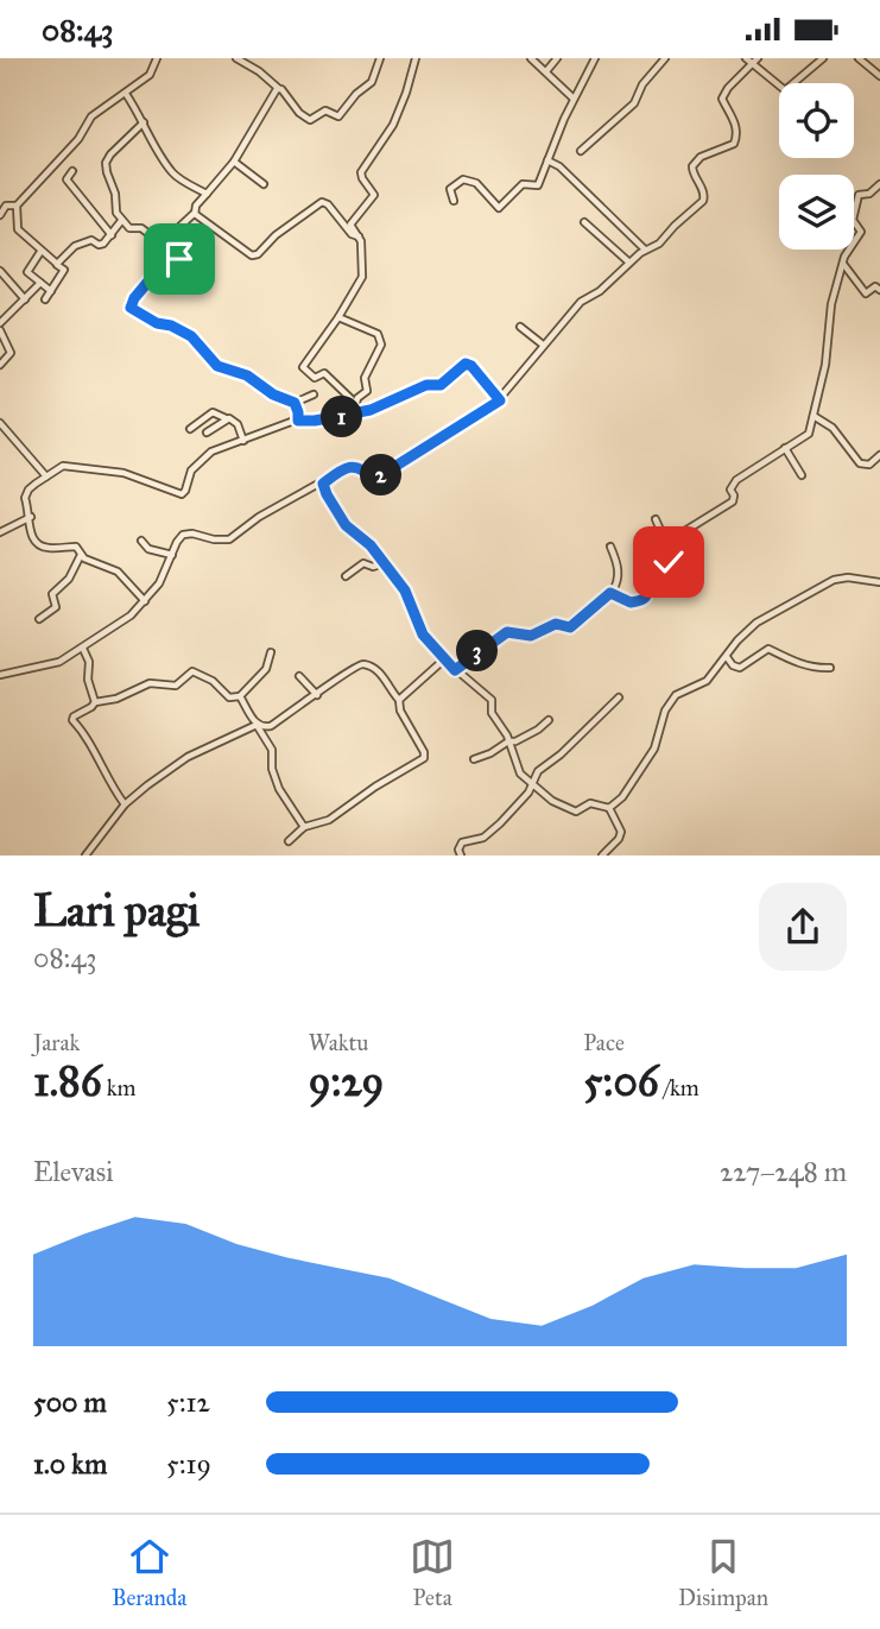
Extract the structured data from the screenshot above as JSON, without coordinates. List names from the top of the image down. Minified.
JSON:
{"page":{"status":"08:43","pins":["1","2","3"],"heading":["Lari pagi","08:43"],"stats":[["Jarak","1.86 km"],["Waktu","9:29"],["Pace","5:06 /km"]],"chart":["Elevasi","227–248 m"],"list":[{"name":"500 m","note":"5:12"},{"name":"1.0 km","note":"5:19"}],"tabs":["Beranda","Peta","Disimpan"]}}
